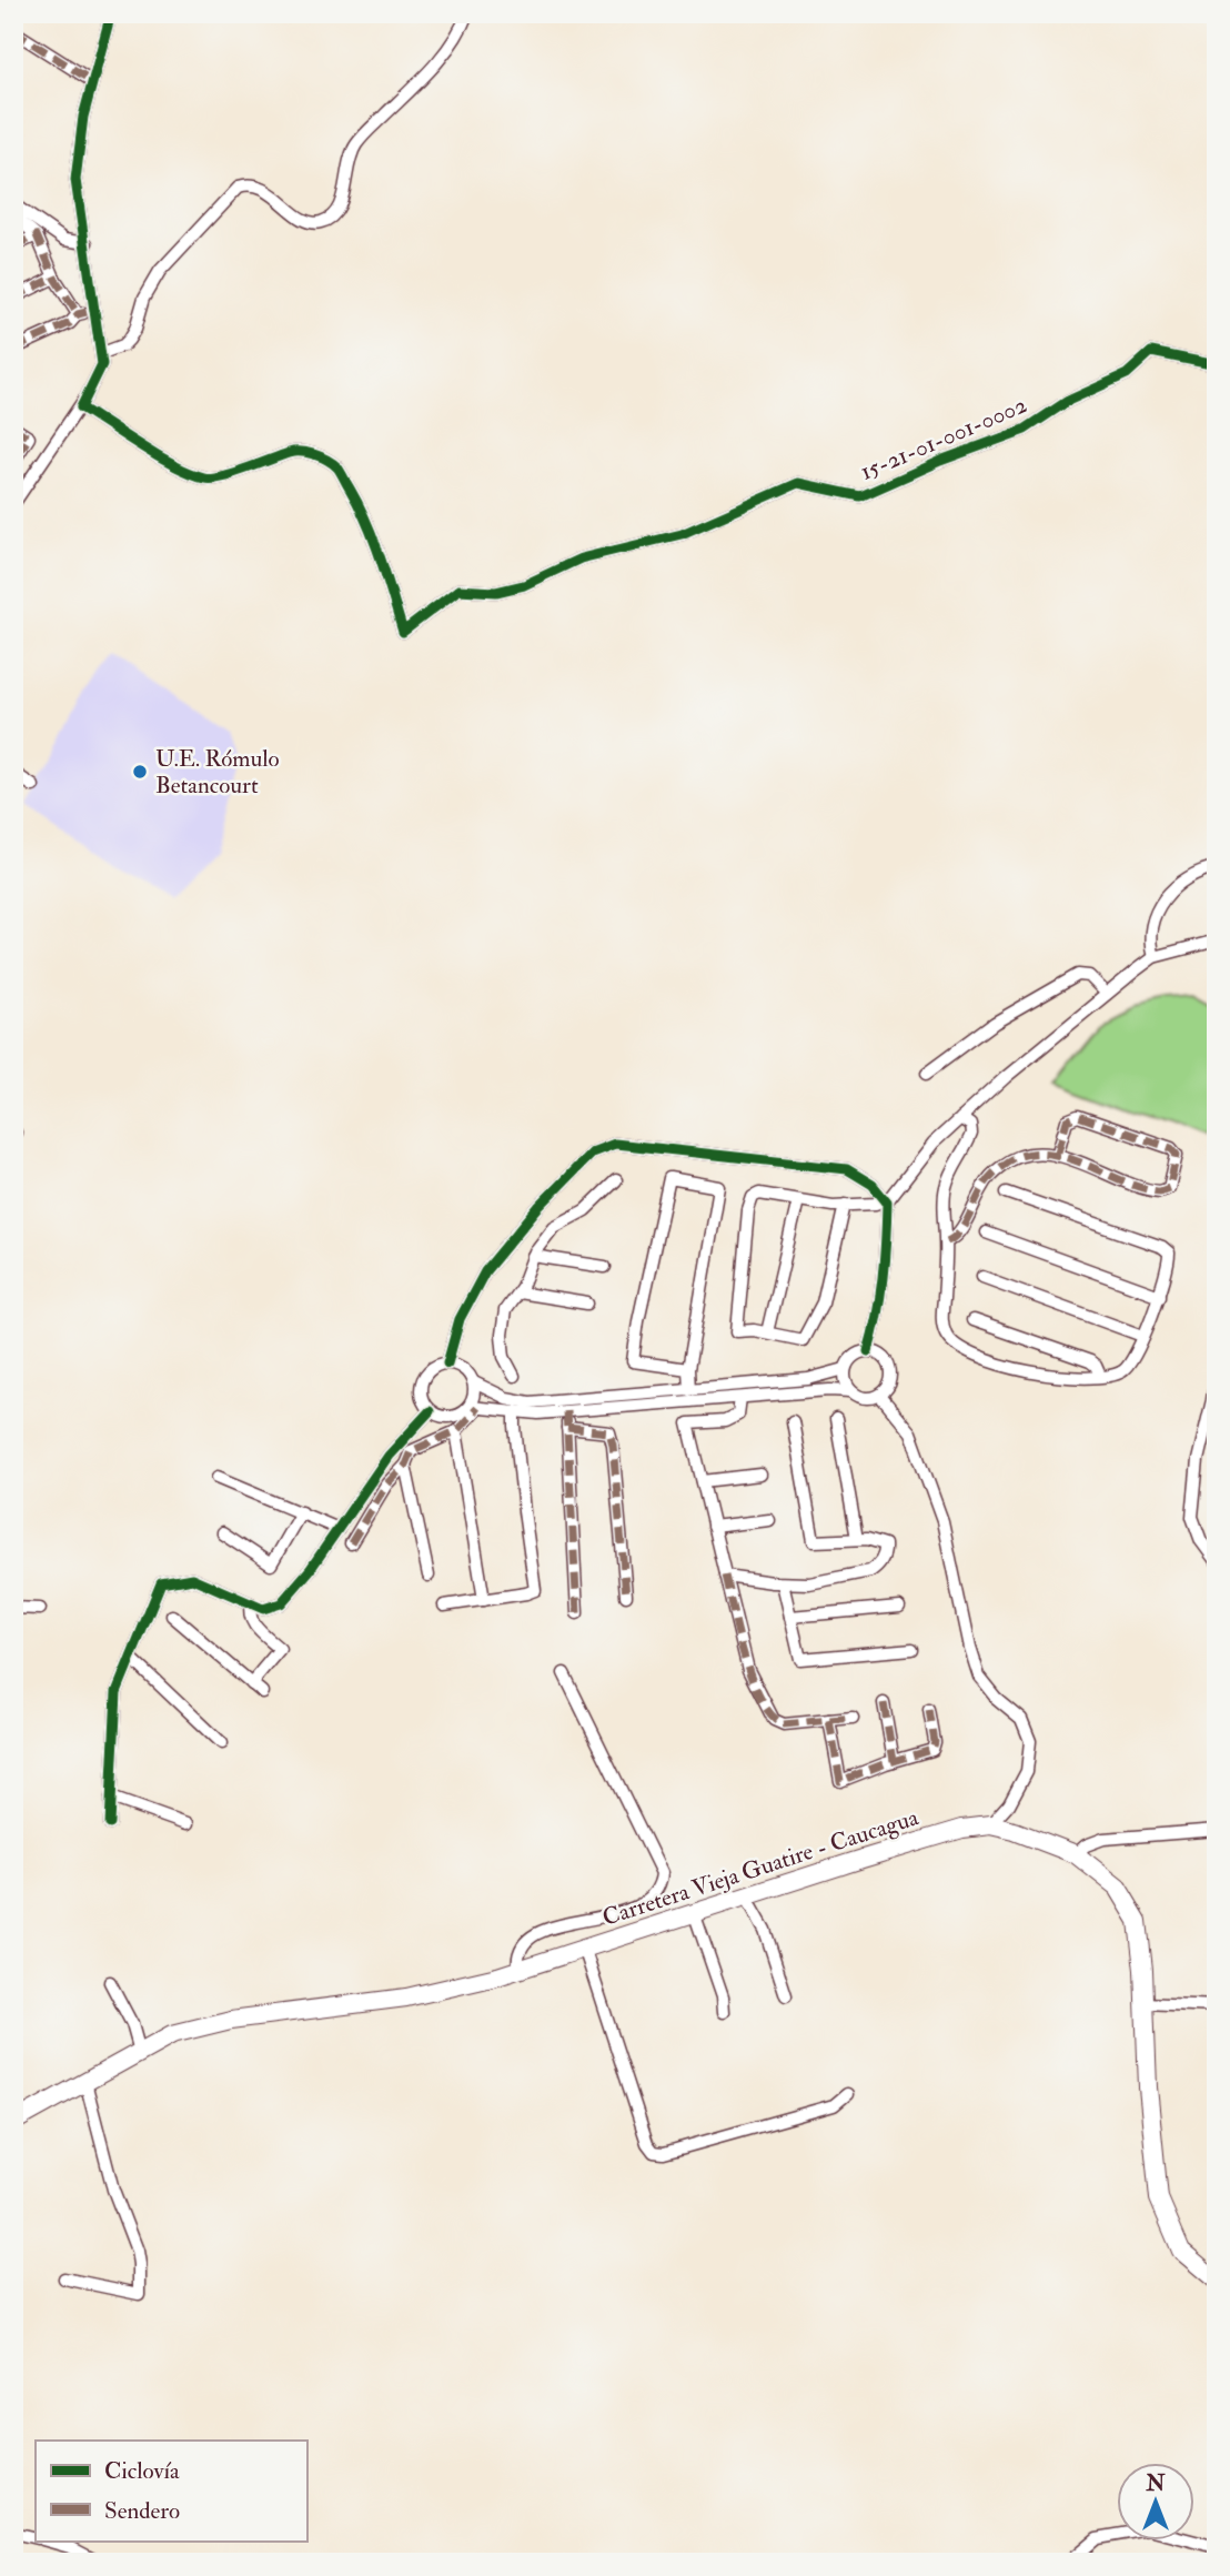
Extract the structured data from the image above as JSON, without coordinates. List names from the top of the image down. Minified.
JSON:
{"streets":{"main road":["Carretera Vieja Guatire - Caucagua"],"street":["15-21-01-001-0002"]},"places":["U.E. Rómulo Betancourt"],"legend":["Ciclovía","Sendero"],"north":"top"}
